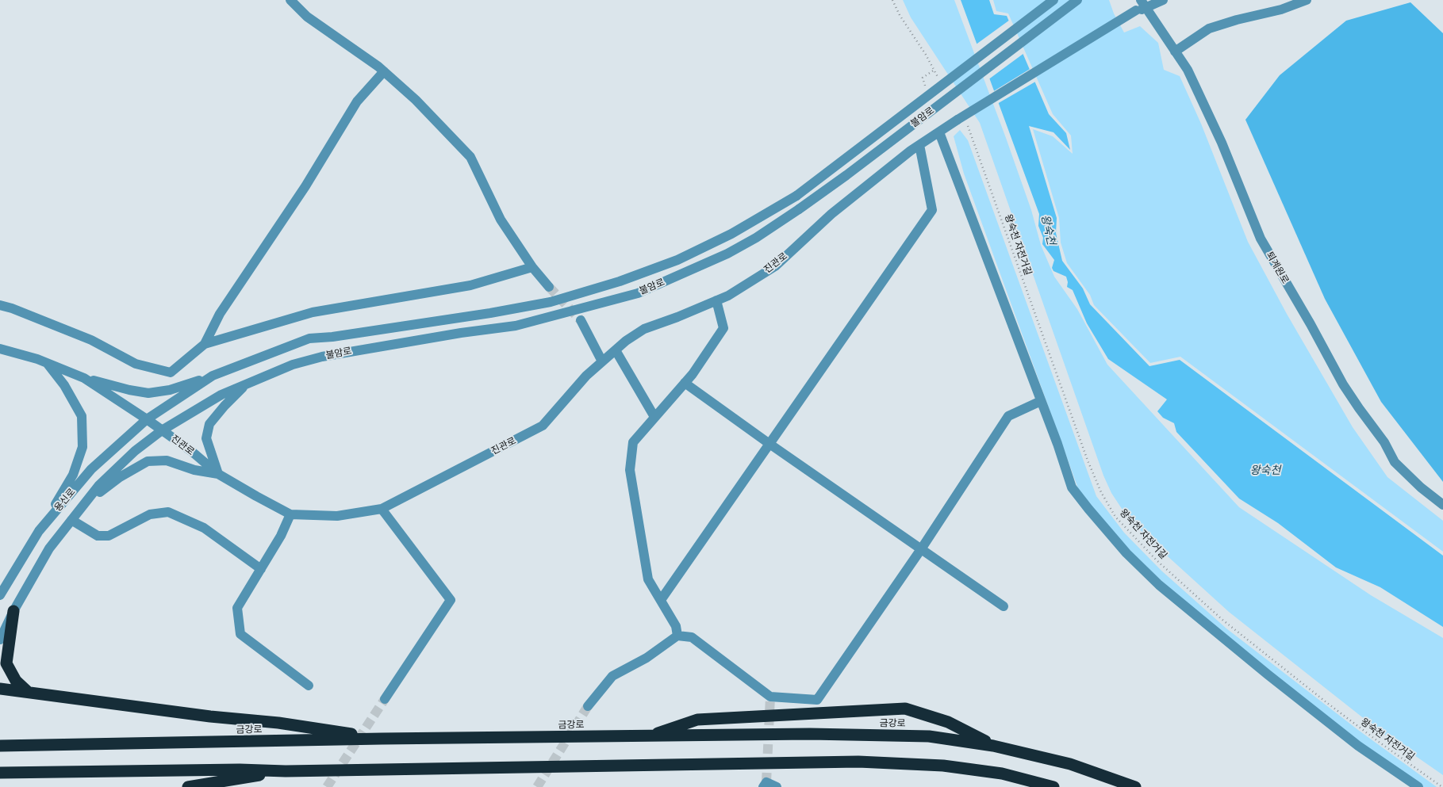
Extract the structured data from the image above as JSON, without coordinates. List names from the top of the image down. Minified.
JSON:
{"streets":{"highway":["금강로"],"street":["불암로","진관로","퇴계원로","용신로"],"path":["왕숙천 자전거길"]},"crossings":[["불암로","진관로"],["불암로","용신로"],["진관로","퇴계원로"],["진관로","용신로"]],"water":["왕숙천"]}
